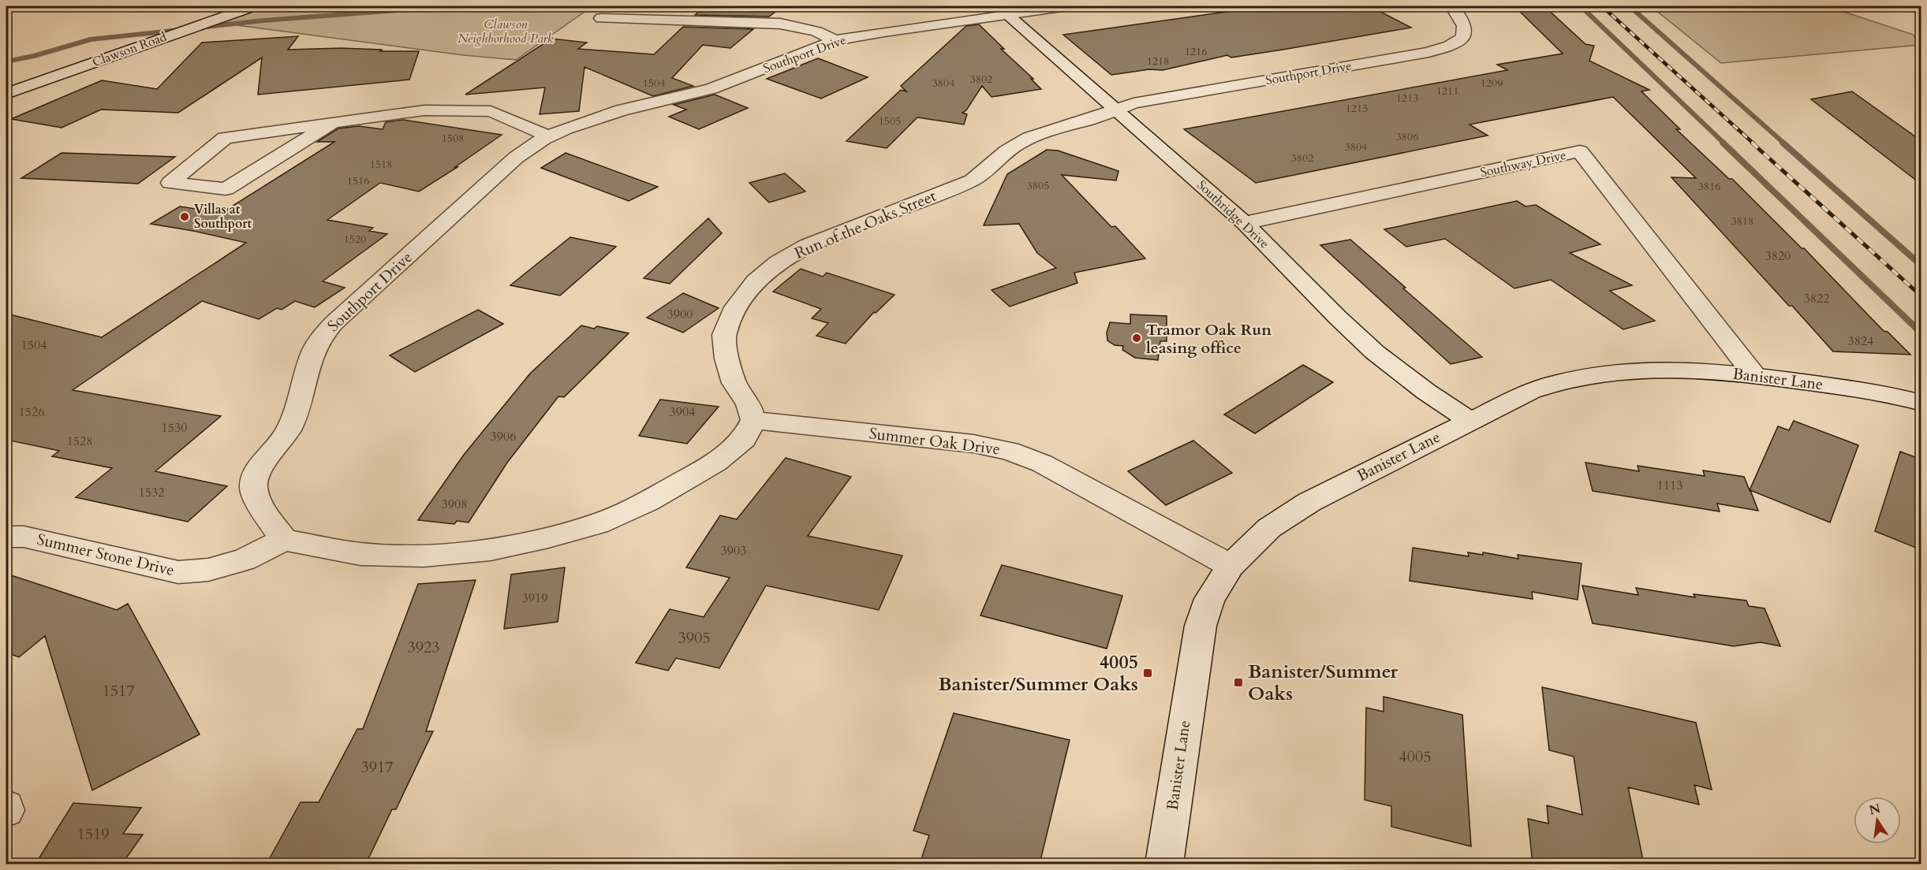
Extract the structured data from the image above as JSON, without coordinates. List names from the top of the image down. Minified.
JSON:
{"streets":{"street":["Clawson Road","Southport Drive","Southway Drive","Southridge Drive","Run of the Oaks Street","Banister Lane","Summer Oak Drive","Summer Stone Drive"]},"crossings":[["Southport Drive","Southridge Drive"],["Southport Drive","Run of the Oaks Street"],["Southport Drive","Summer Stone Drive"],["Southway Drive","Southridge Drive"],["Southway Drive","Banister Lane"],["Southridge Drive","Run of the Oaks Street"],["Southridge Drive","Banister Lane"],["Run of the Oaks Street","Summer Oak Drive"],["Banister Lane","Summer Oak Drive"]],"parks":["Clawson Neighborhood Park"],"places":{"other":["Villas at Southport","Tramor Oak Run leasing office"],"transit":["4005 Banister/Summer Oaks","Banister/Summer Oaks"]},"house_numbers":["1216","1218","3802","1504","3804","1209","1211","1213","1215","1505","3806","1508","3804","3802","1518","1516","3805","3816","3818","1520","3820","3822","3900","3824","1504","1526","3904","1530","3906","1528","1113","1532","3908","3903","3919","3905","3923","1517","4005","3917","1519"],"north":"top"}
